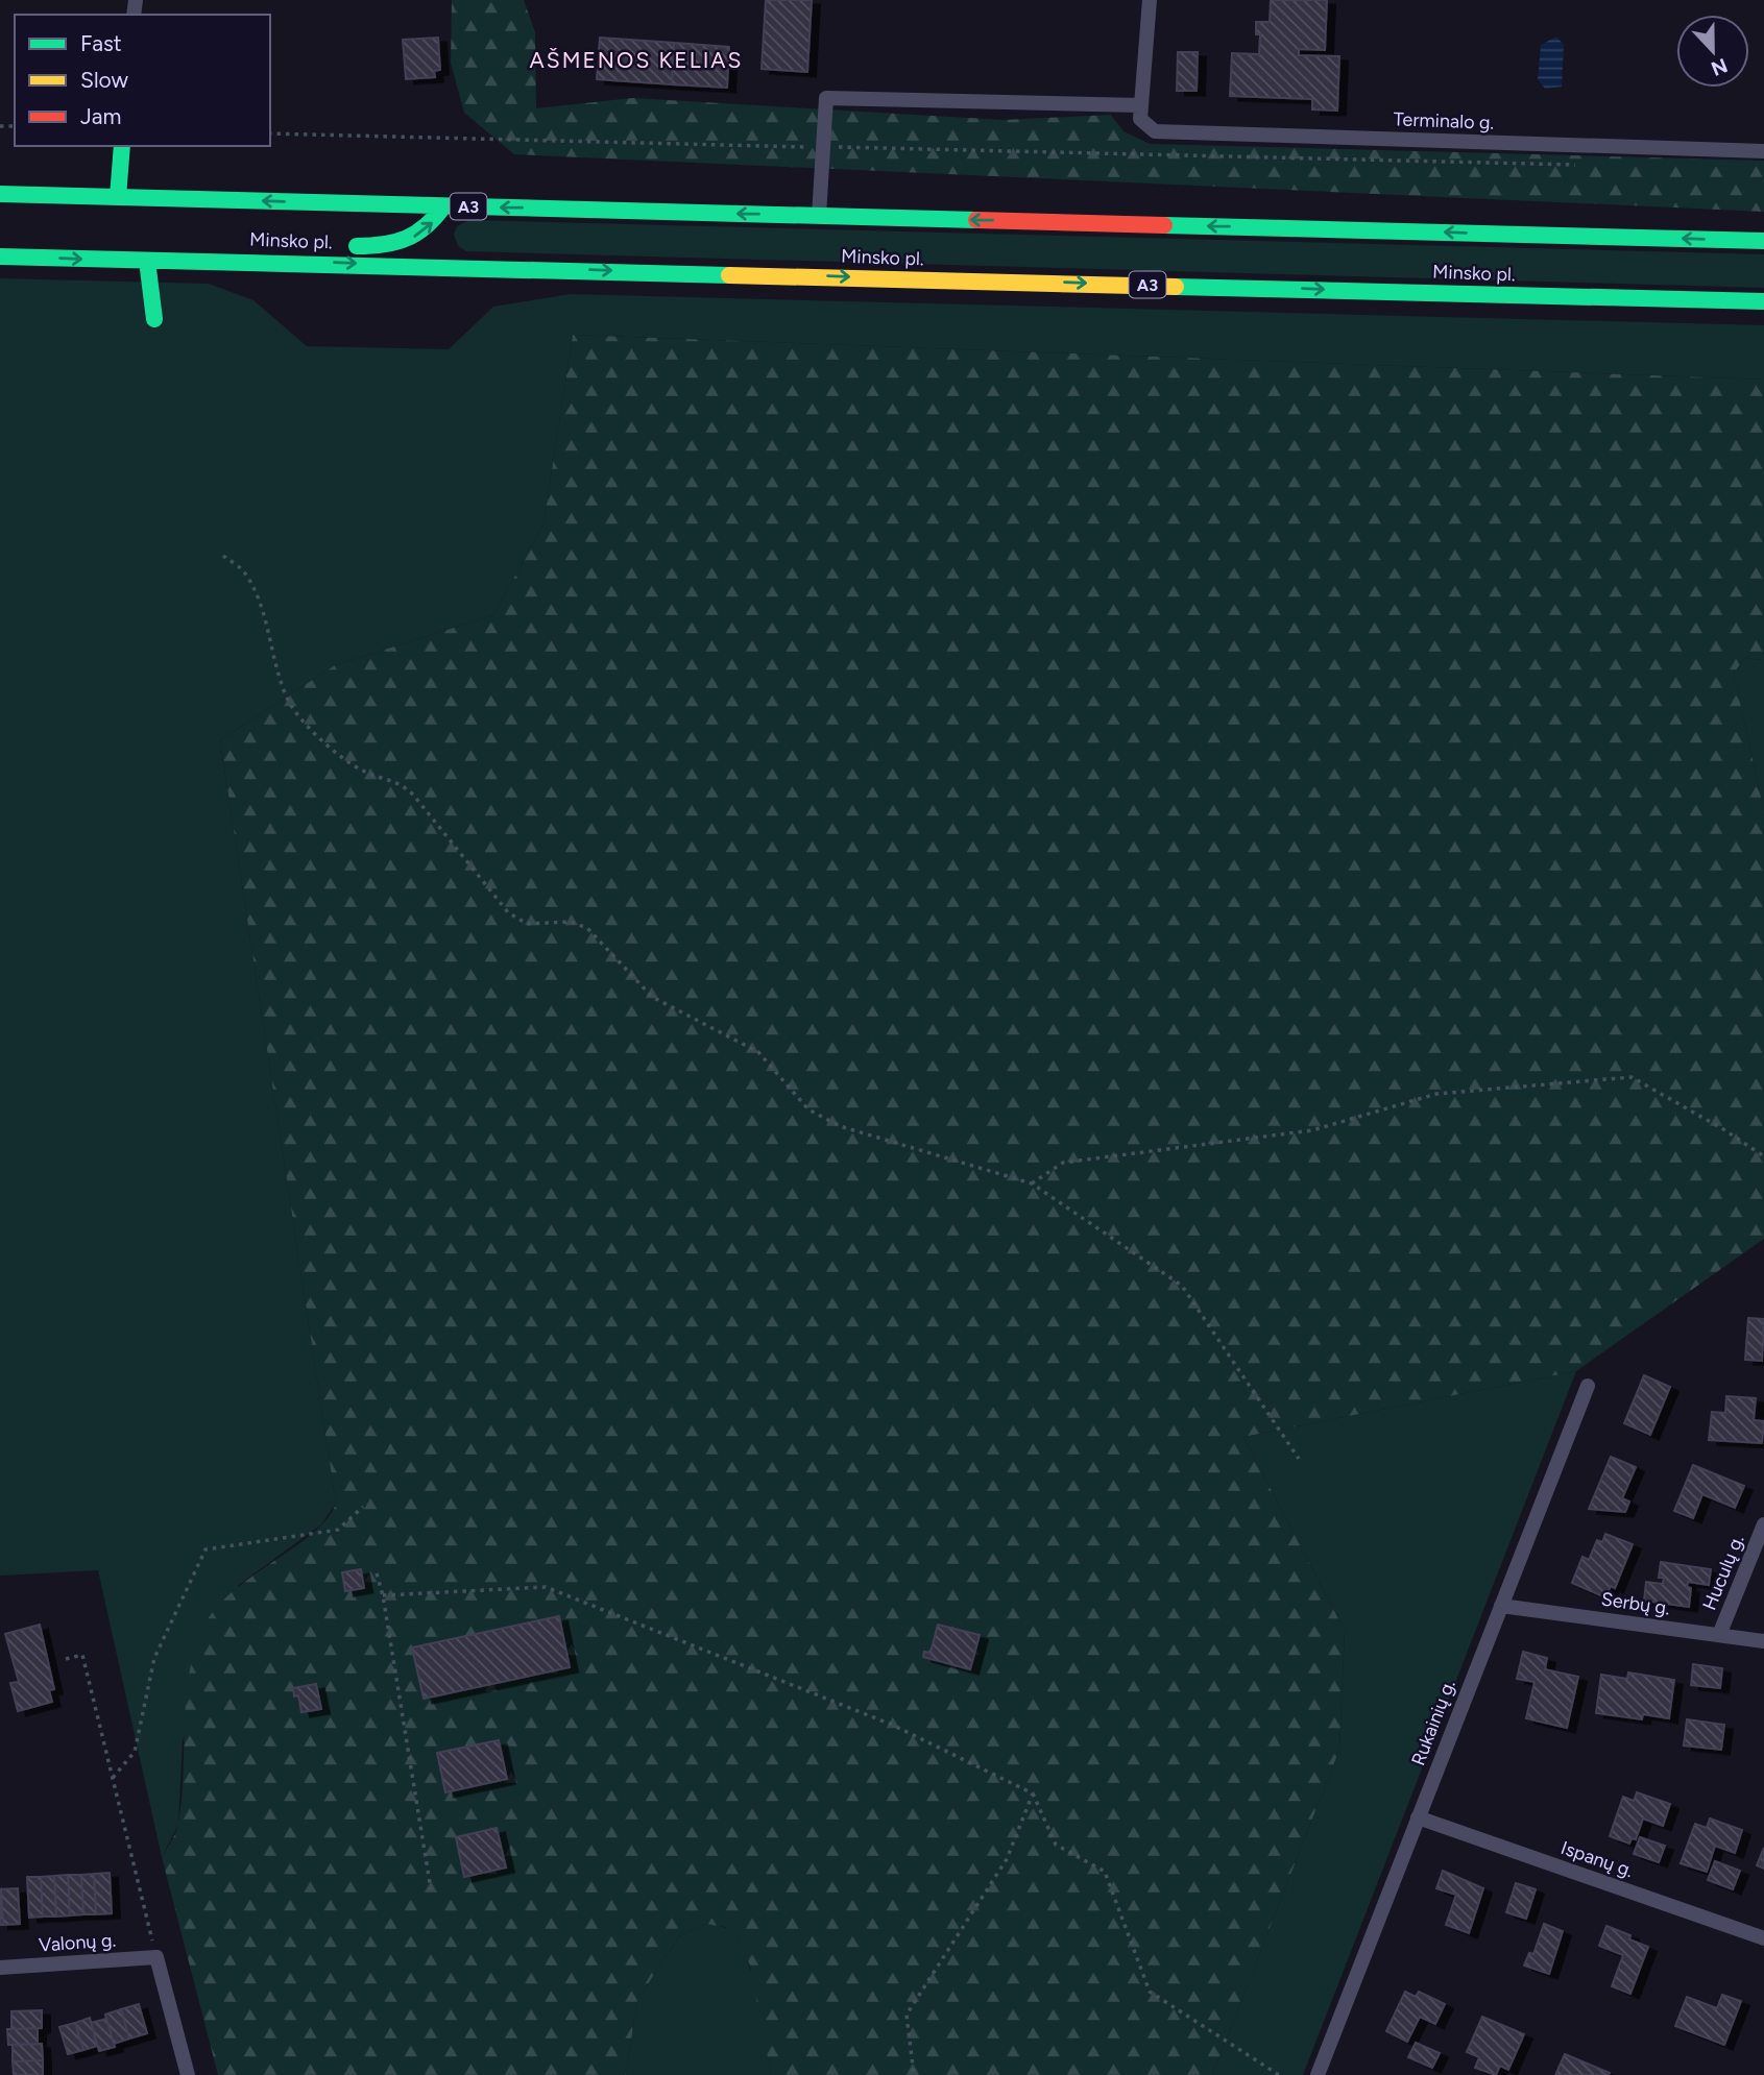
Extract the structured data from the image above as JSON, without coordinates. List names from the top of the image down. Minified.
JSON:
{"streets":{"highway":["A3","Minsko pl."],"street":["Terminalo g.","Huculų g.","Serbų g.","Rukainių g.","Ispanų g.","Valonų g."]},"crossings":[["Huculų g.","Serbų g."],["Serbų g.","Rukainių g."],["Rukainių g.","Ispanų g."]],"districts":["AŠMENOS KELIAS"],"legend":["Fast","Slow","Jam"],"north":"bottom"}
